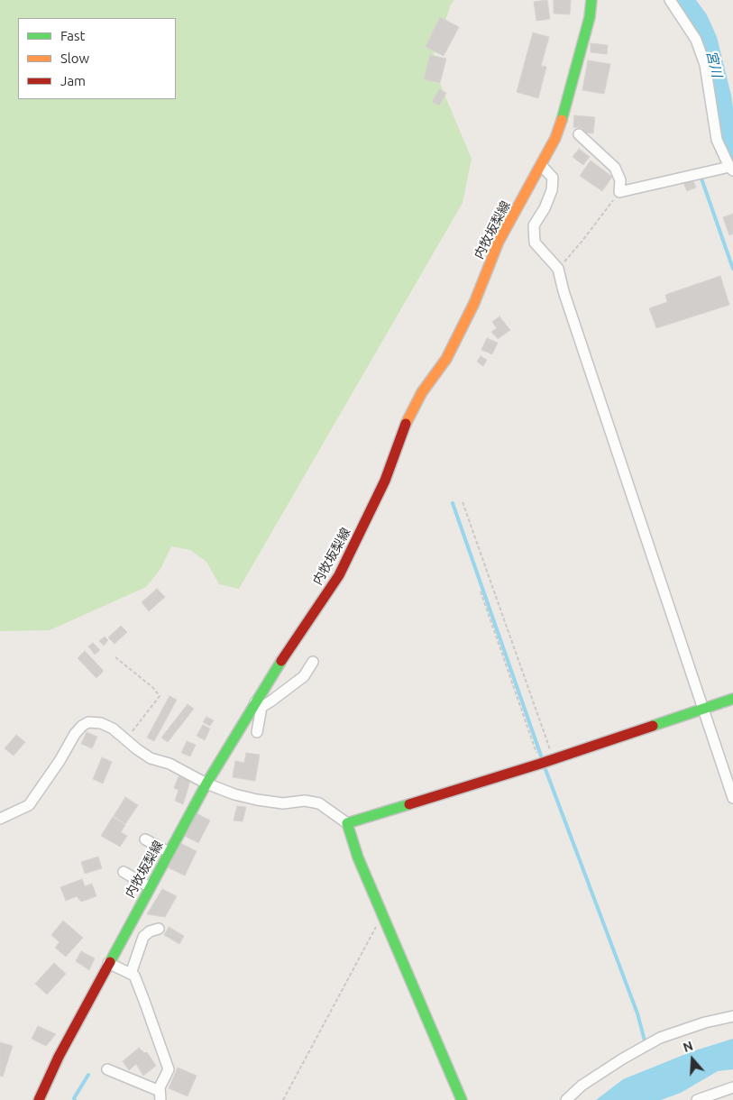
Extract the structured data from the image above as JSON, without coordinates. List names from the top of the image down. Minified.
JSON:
{"streets":{"main road":["内牧坂梨線"]},"water":["宮川"],"legend":["Fast","Slow","Jam"],"north":"top"}
